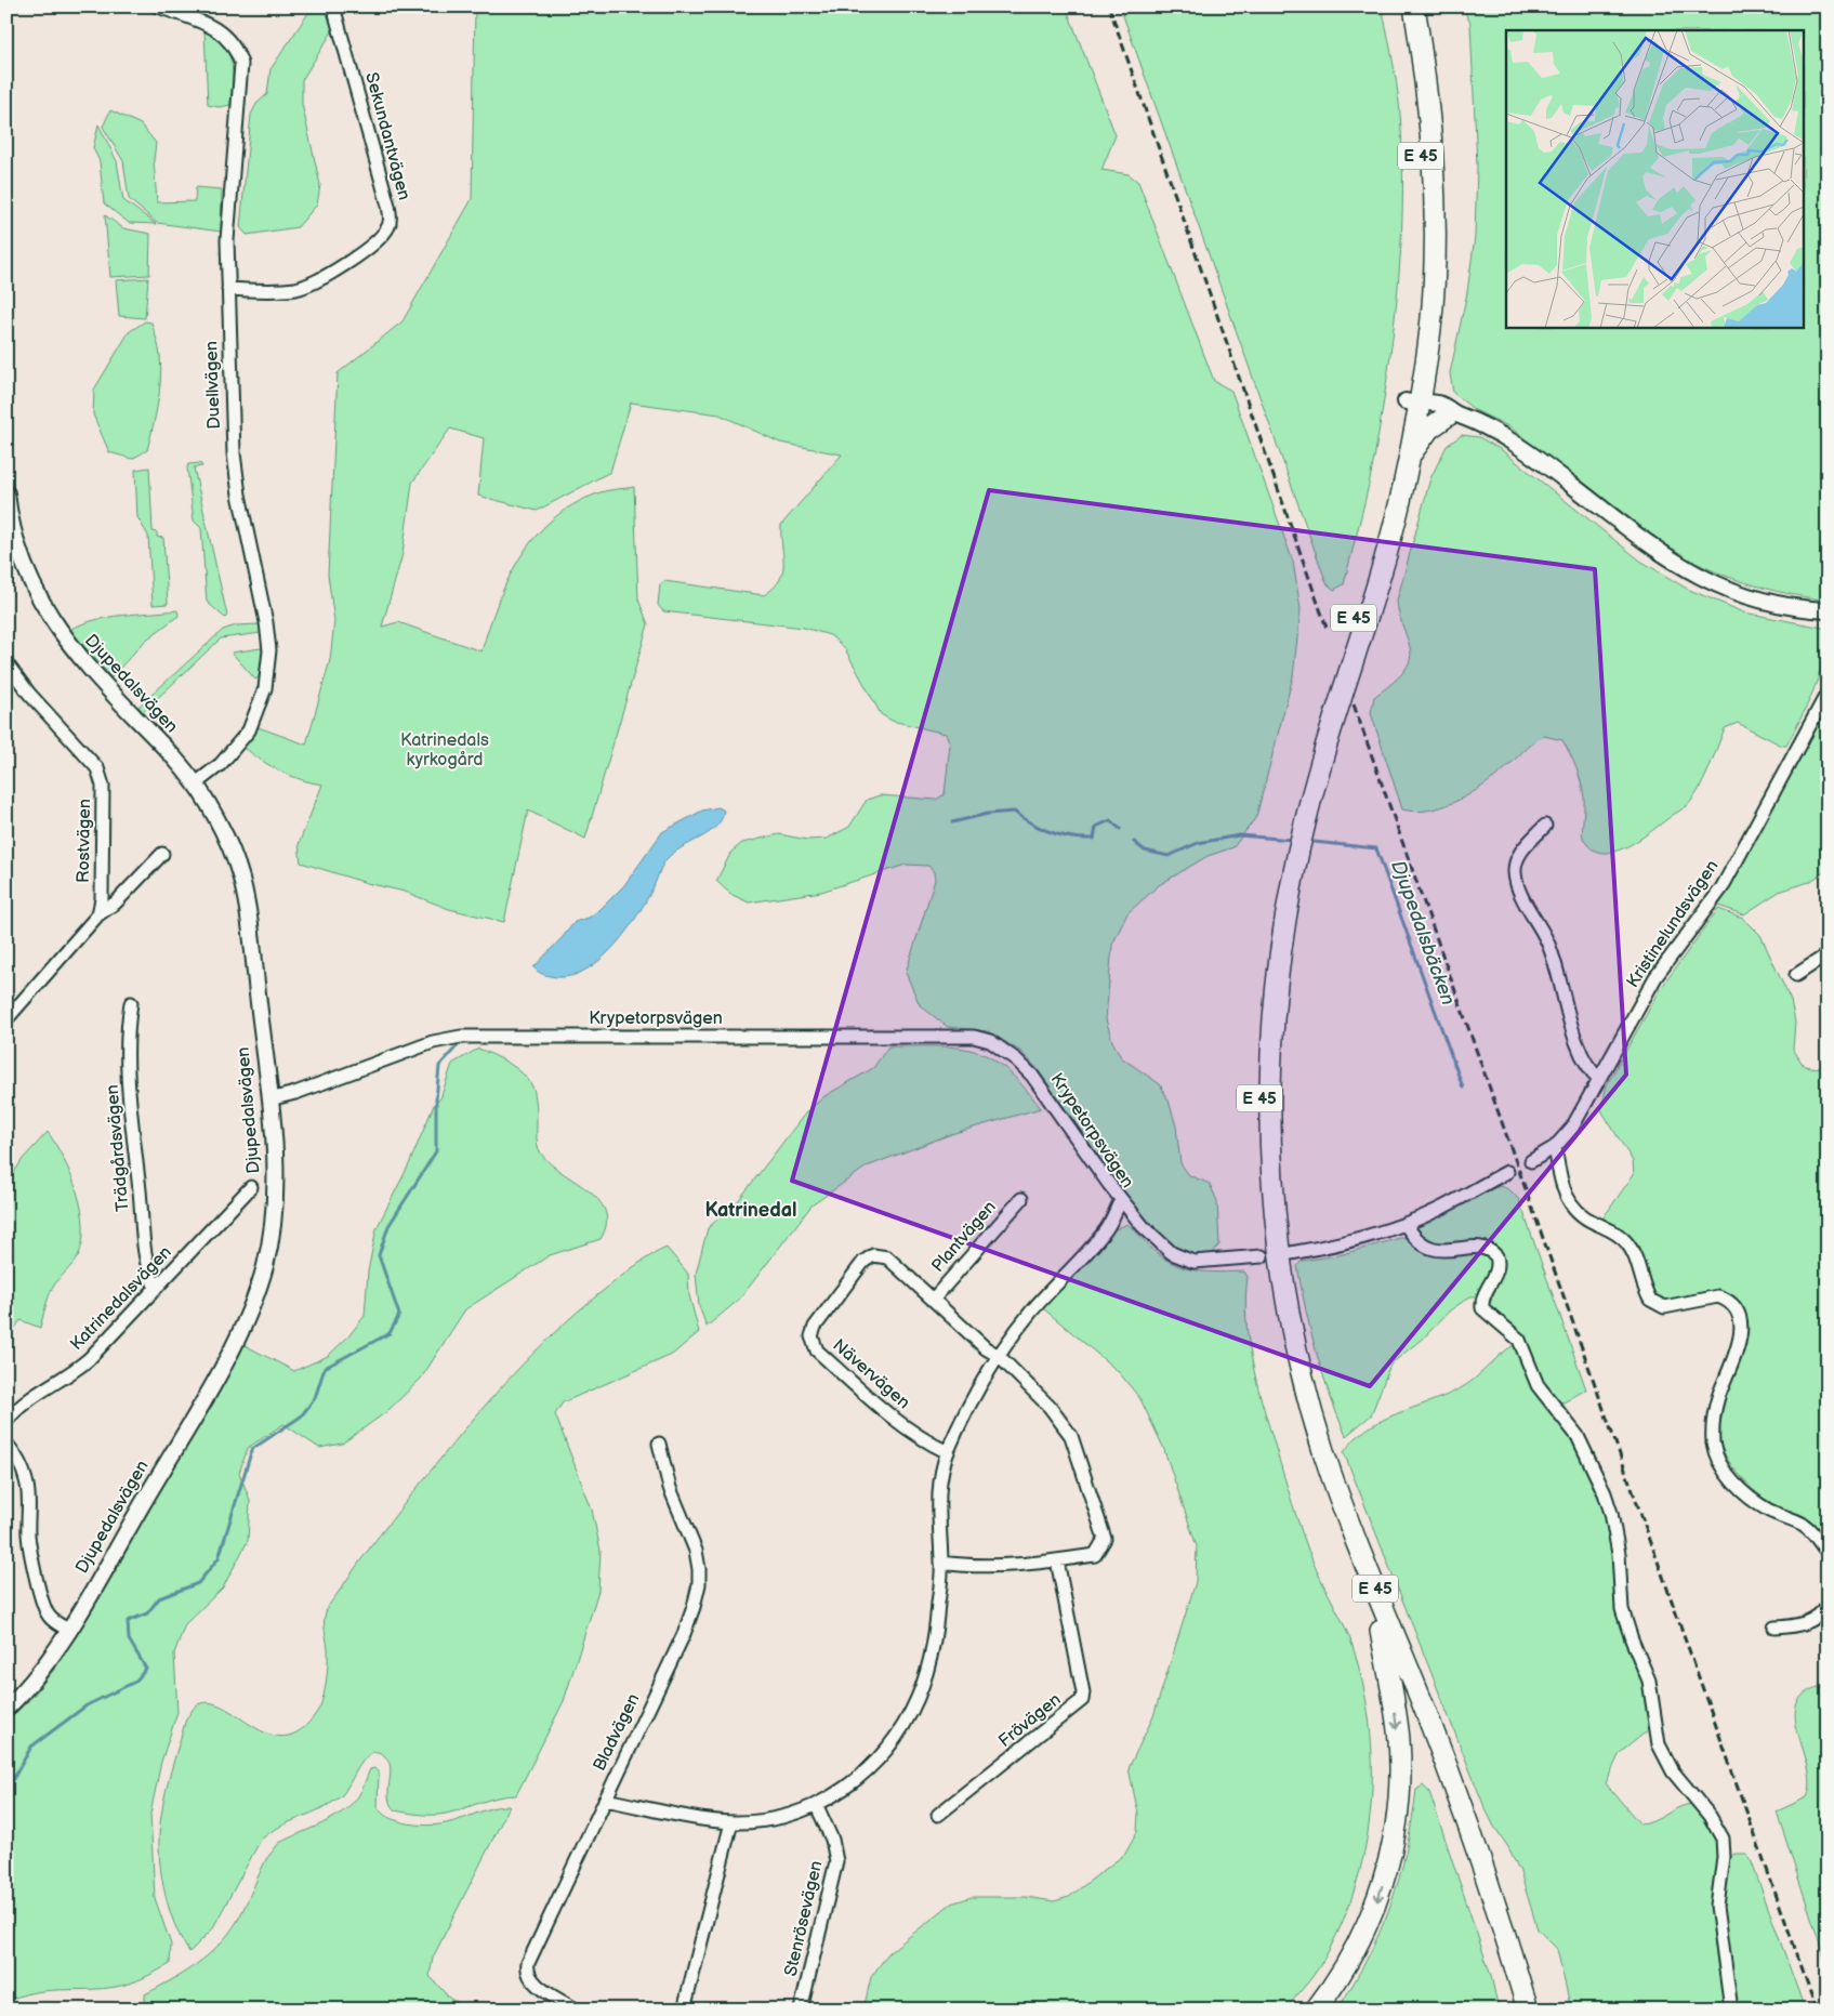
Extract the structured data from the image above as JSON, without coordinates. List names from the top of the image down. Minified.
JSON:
{"streets":{"highway":["E 45"],"street":["Sekundantvägen","Duellvägen","Djupedalsvägen","Rostvägen","Kristinelundsvägen","Krypetorpsvägen","Trädgårdsvägen","Plantvägen","Katrinedalsvägen","Nävervägen","Frövägen","Bladvägen","Stenrösevägen"]},"crossings":[["Sekundantvägen","Duellvägen"],["Duellvägen","Djupedalsvägen"],["Djupedalsvägen","Krypetorpsvägen"],["Krypetorpsvägen","Nävervägen"],["Krypetorpsvägen","Bladvägen"],["Krypetorpsvägen","Stenrösevägen"],["Trädgårdsvägen","Katrinedalsvägen"],["Plantvägen","Nävervägen"],["Nävervägen","Frövägen"]],"districts":["Katrinedal"],"water":["Djupedalsbäcken"],"parks":["Katrinedals kyrkogård"]}
